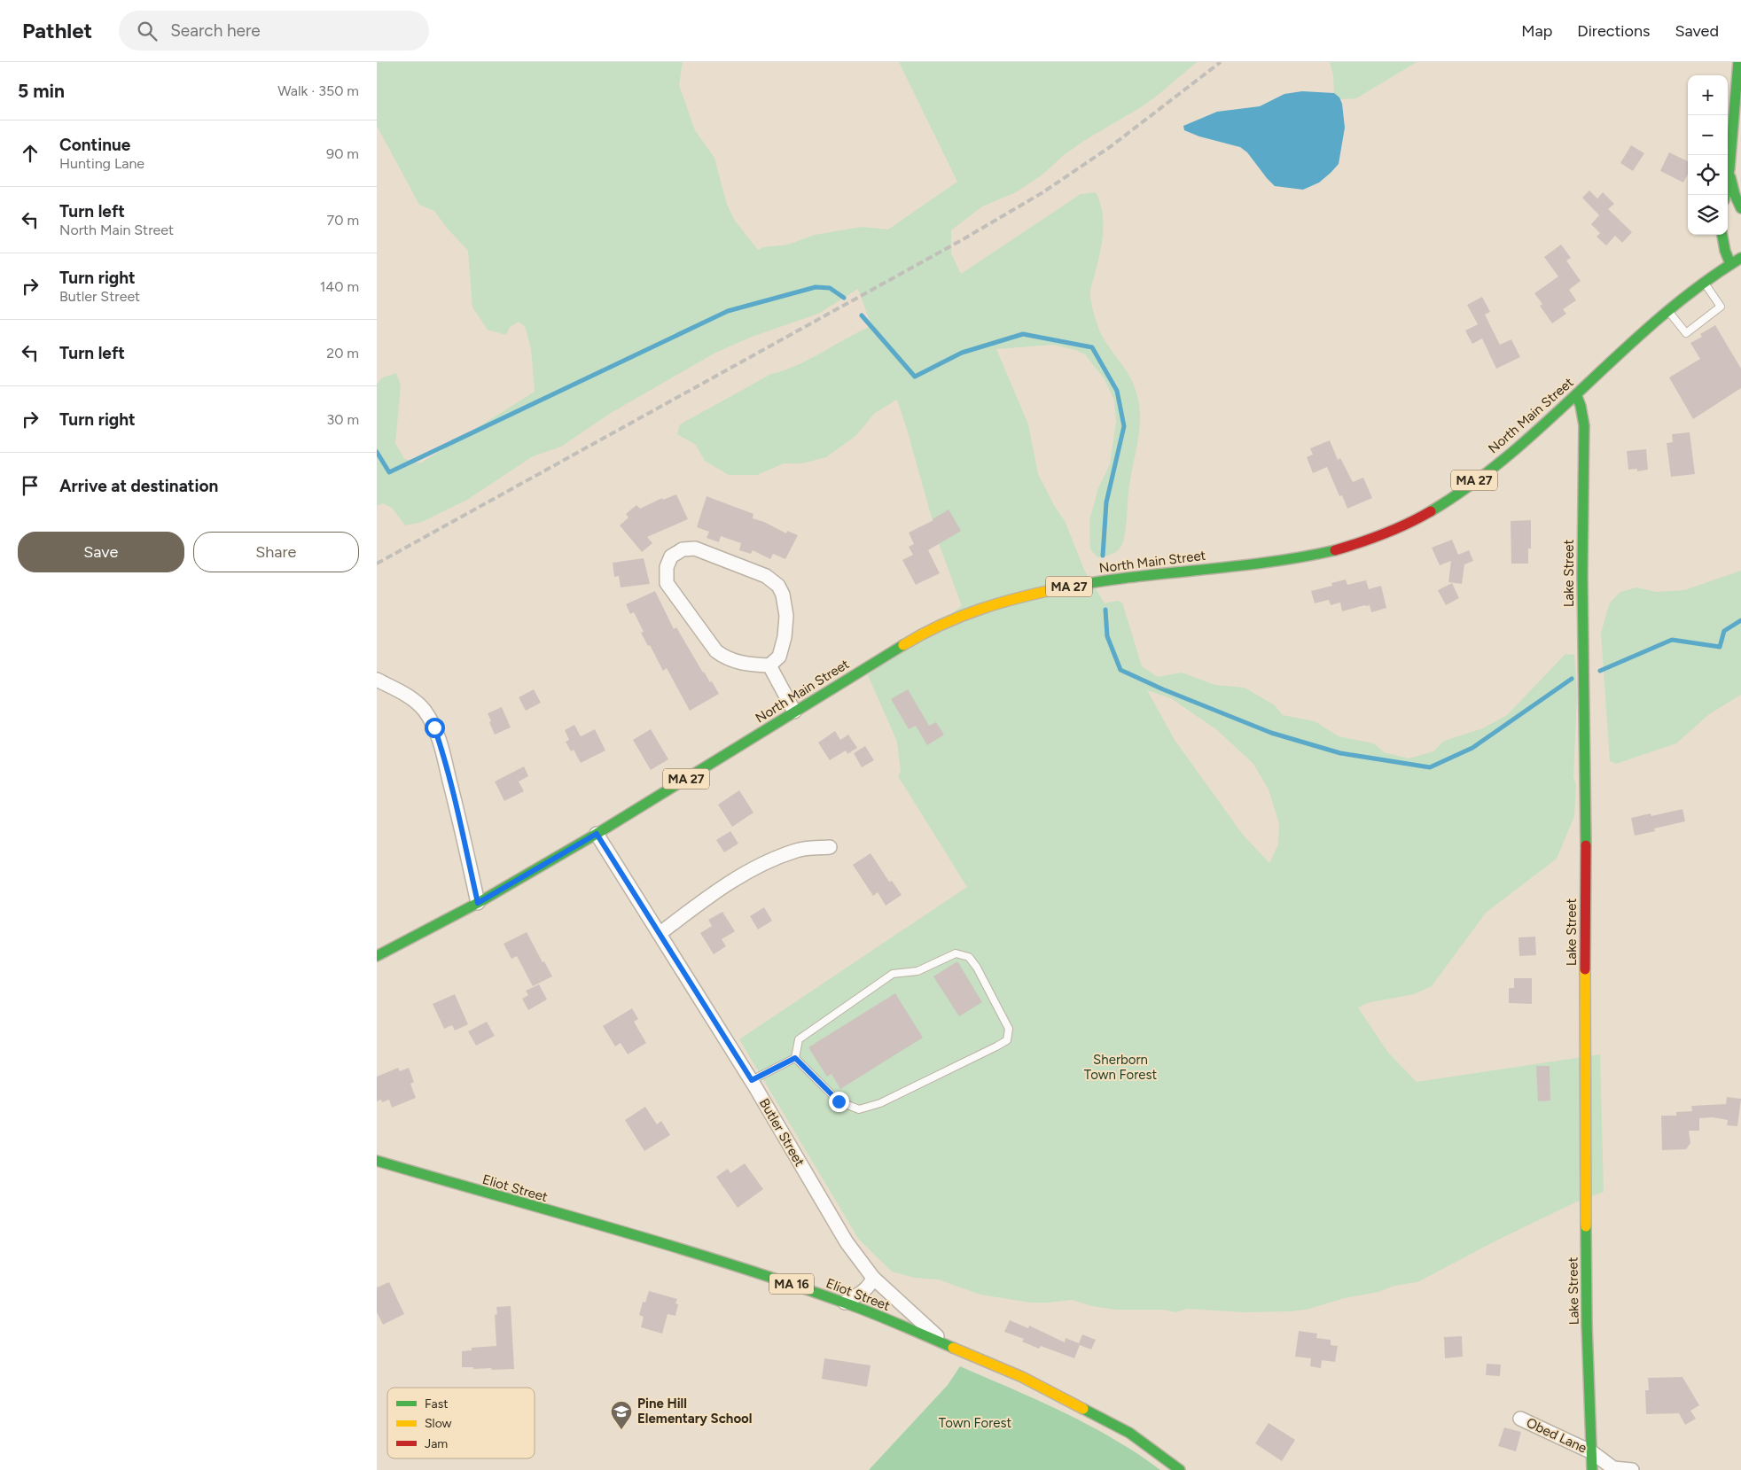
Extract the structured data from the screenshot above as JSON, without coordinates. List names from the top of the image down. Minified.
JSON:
{"streets":{"main road":["North Main Street","MA 27","Lake Street","Eliot Street","MA 16"],"street":["Butler Street","Obed Lane"]},"crossings":[["North Main Street","Lake Street"],["North Main Street","Butler Street"],["Lake Street","Obed Lane"],["Butler Street","Eliot Street"]],"parks":["Sherborn Town Forest","Town Forest"],"places":{"school or university":["Pine Hill Elementary School"]},"legend":["Fast","Slow","Jam"],"page":{"header":"Pathlet","search":"Search here","nav":["Map","Directions","Saved"],"heading":["5 min","Walk · 350 m"],"map_buttons":["+","−"],"list":[["Continue","Hunting Lane","90 m"],["Turn left","North Main Street","70 m"],["Turn right","Butler Street","140 m"],["Turn left","20 m"],["Turn right","30 m"],"Arrive at destination"],"buttons":["Save","Share"]}}
